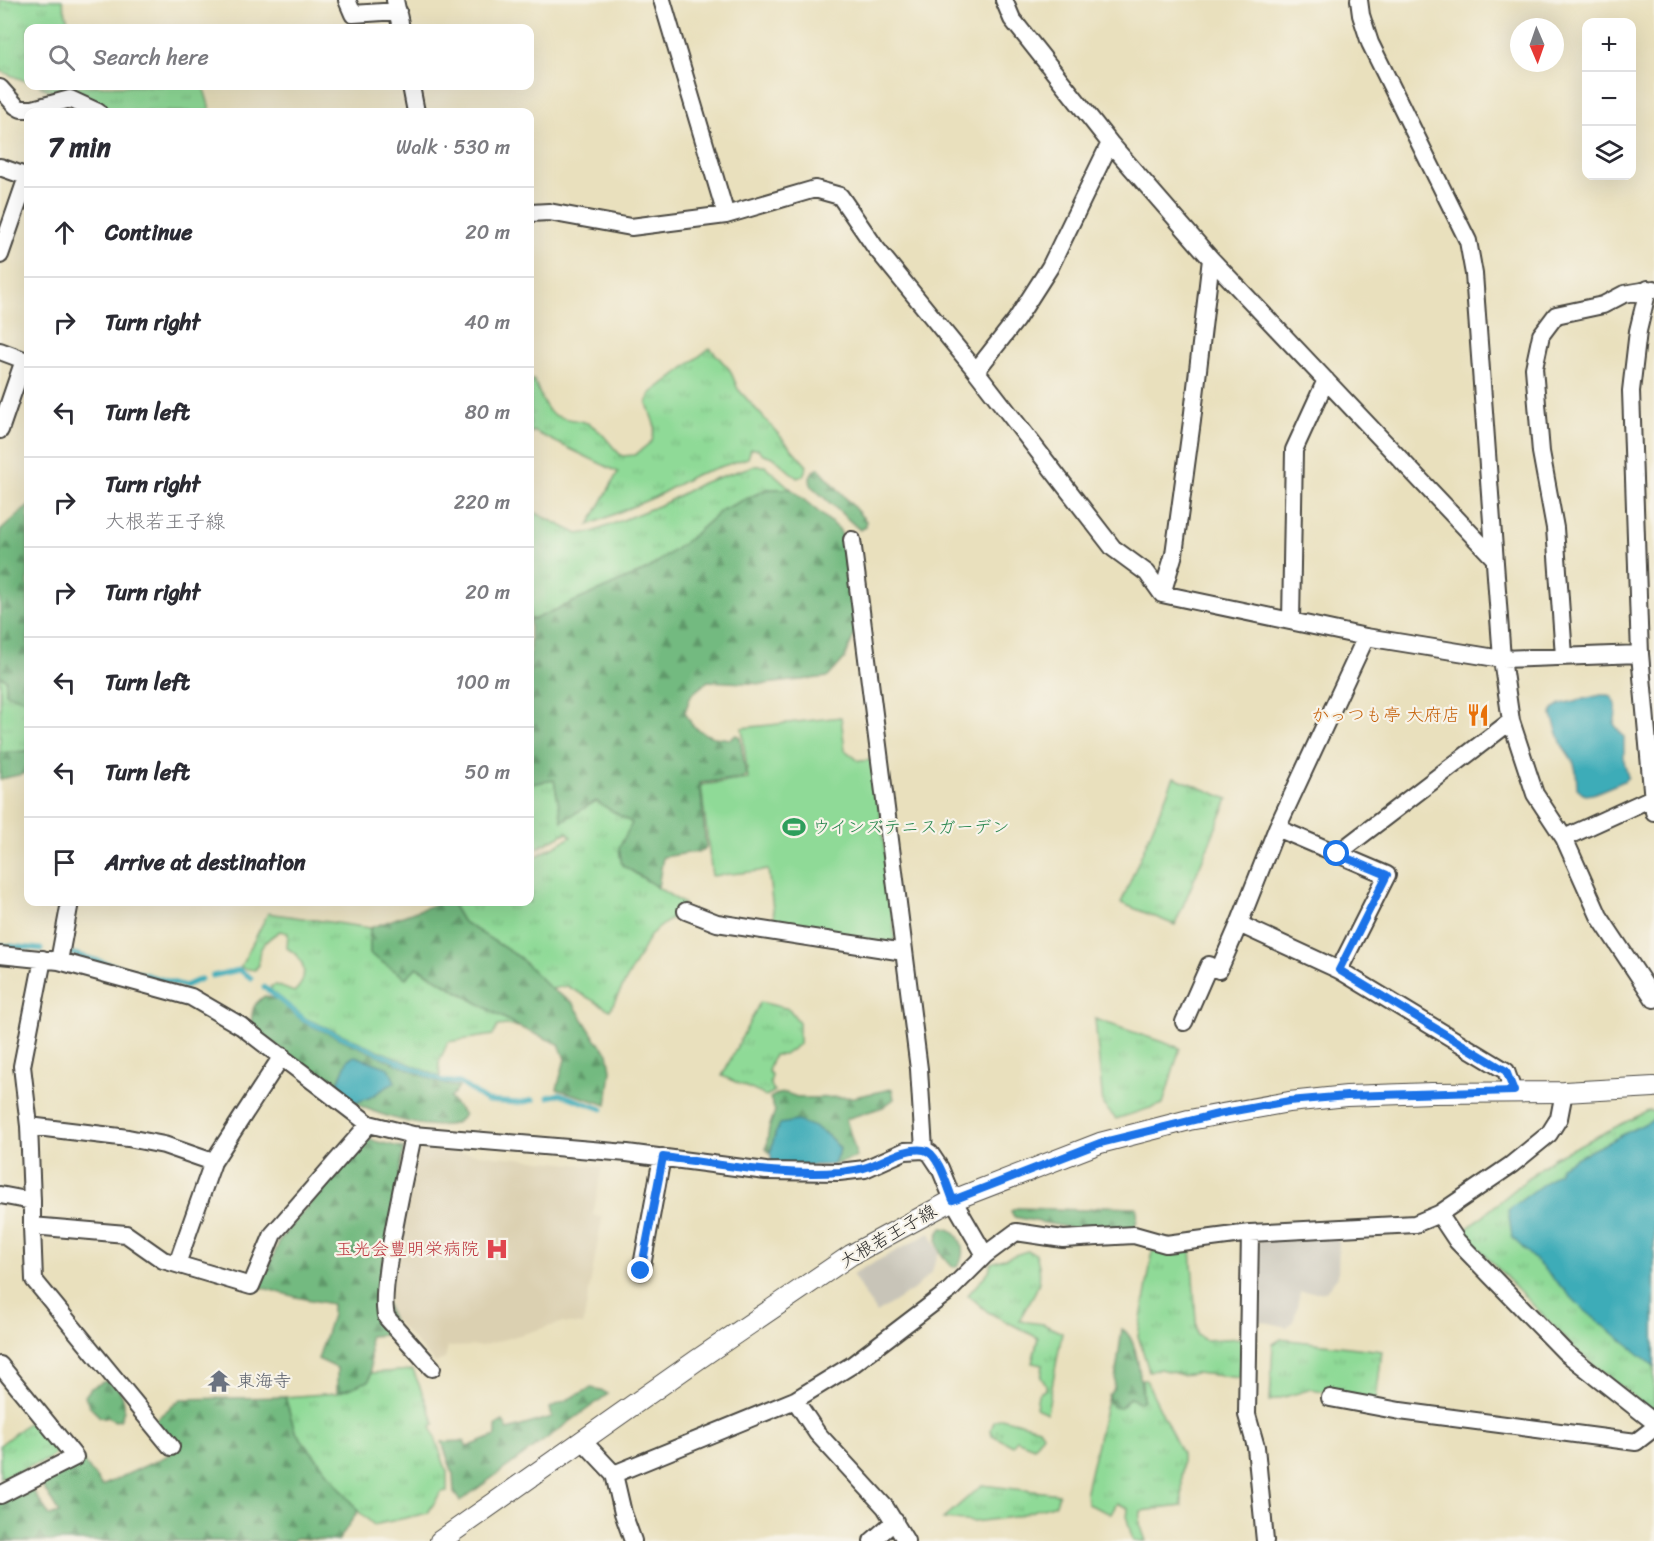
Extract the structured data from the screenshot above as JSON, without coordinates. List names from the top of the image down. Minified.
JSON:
{"streets":{"street":["大根若王子線"]},"places":{"restaurant":["かっつも亭 大府店"],"sports":["ウインズテニスガーデン"],"hospital":["玉光会豊明栄病院"],"temple":["東海寺"]},"north":"bottom","page":{"map_buttons":["+","−"],"search":"Search here","heading":["7 min","Walk · 530 m"],"list":[["Continue","20 m"],["Turn right","40 m"],["Turn left","80 m"],["Turn right","大根若王子線","220 m"],["Turn right","20 m"],["Turn left","100 m"],["Turn left","50 m"],"Arrive at destination"]}}
